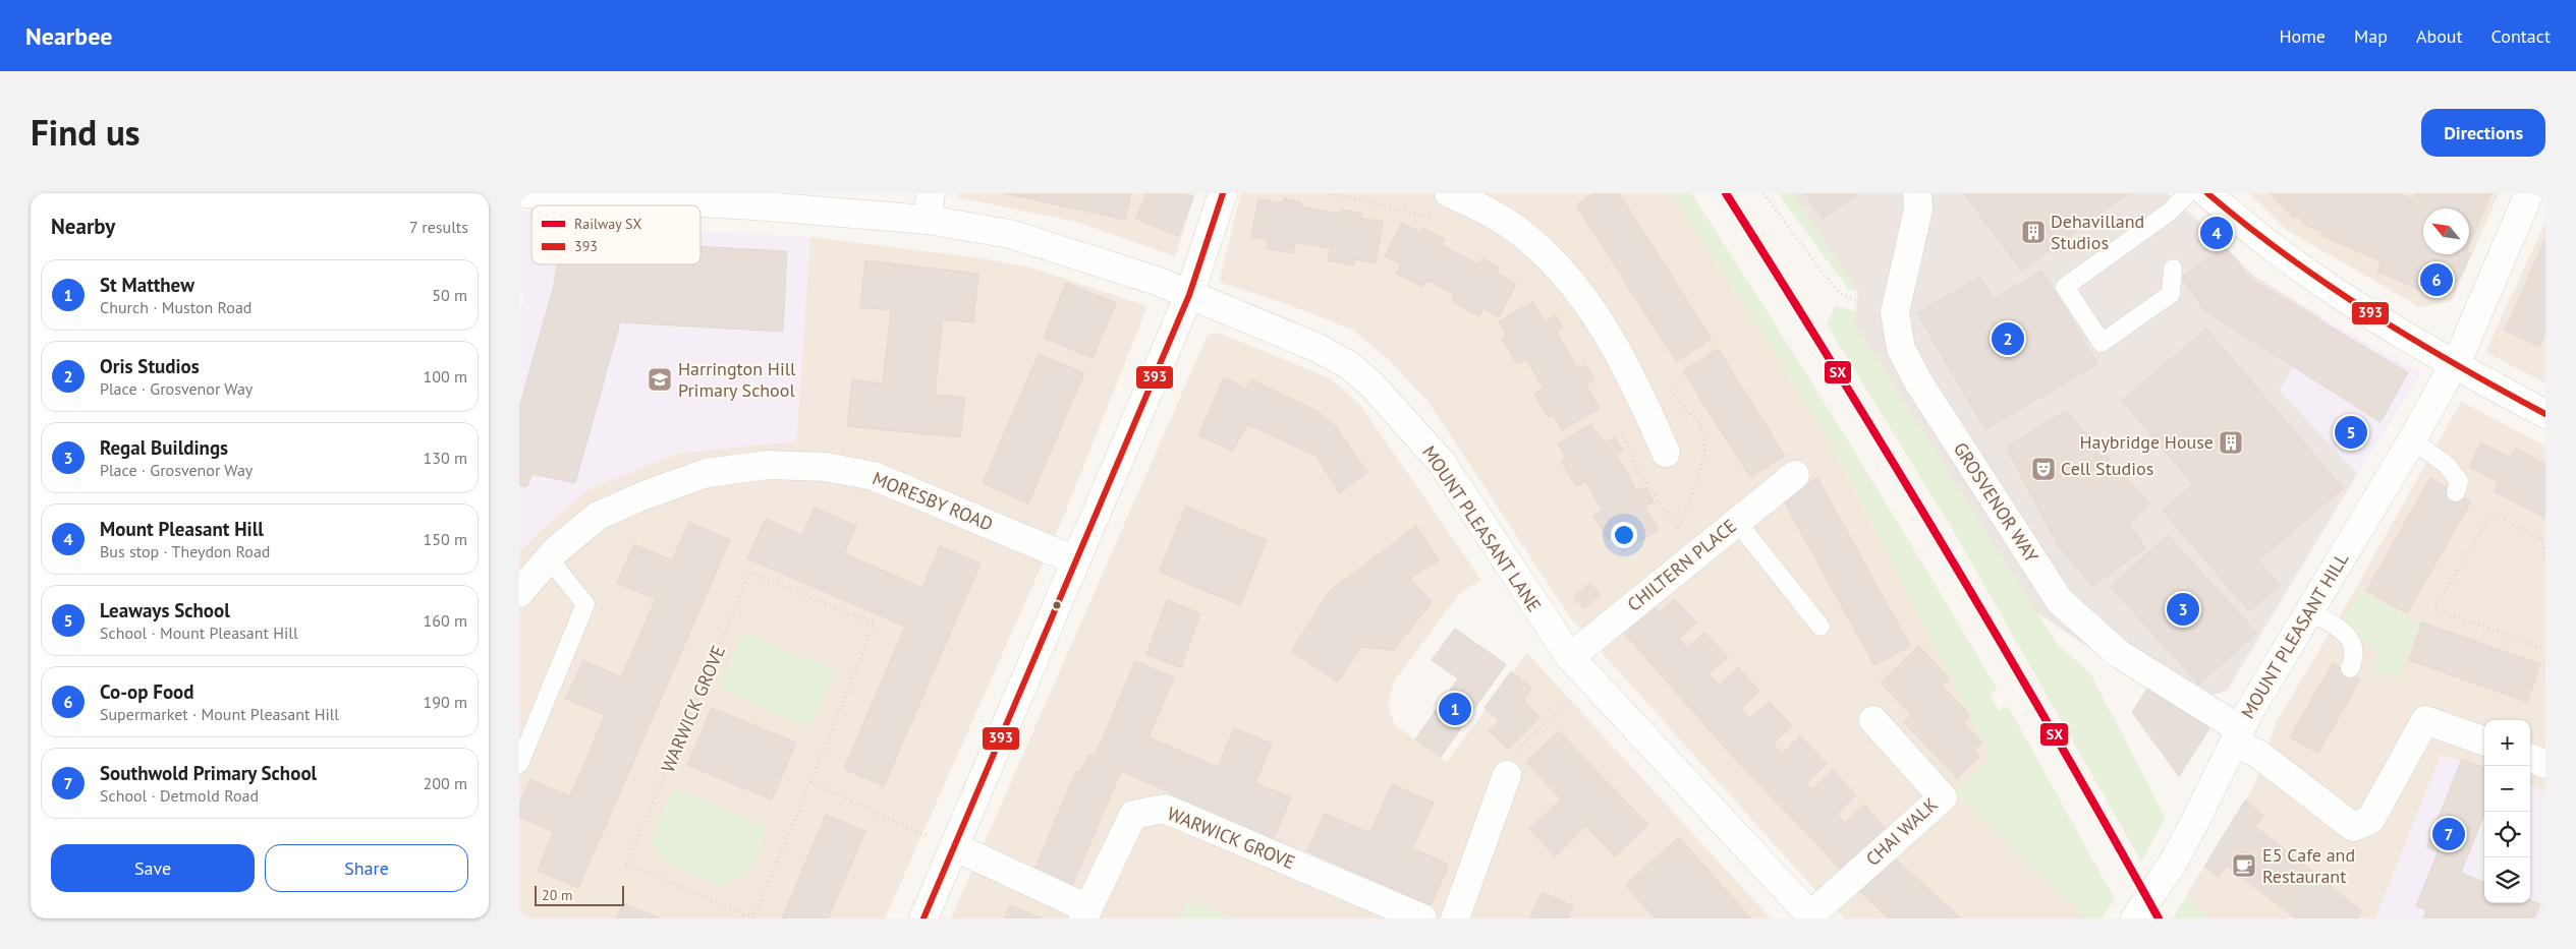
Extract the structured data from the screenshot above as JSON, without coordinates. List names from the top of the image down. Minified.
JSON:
{"streets":{"street":["MORESBY ROAD","GROSVENOR WAY","MOUNT PLEASANT LANE","CHILTERN PLACE","MOUNT PLEASANT HILL","WARWICK GROVE","CHAI WALK"]},"crossings":[["GROSVENOR WAY","MOUNT PLEASANT HILL"],["MOUNT PLEASANT LANE","CHILTERN PLACE"],["MOUNT PLEASANT LANE","CHAI WALK"]],"places":{"building":["Dehavilland Studios","Haybridge House"],"school or university":["Harrington Hill Primary School"],"theatre":["Cell Studios"],"cafe":["E5 Cafe and Restaurant"]},"lines":["rail line SX","transit line 393"],"legend":["Railway SX","393"],"scale_bar":"20 m","north":"top left","page":{"header":"Nearbee","nav":["Home","Map","About","Contact"],"title":"Find us","buttons":["Directions",["Save","Share"]],"heading":["Nearby","7 results"],"pins":["4","6","2","5","3","1","7"],"list":[{"mark":"1","name":"St Matthew","note":"Church · Muston Road","value":"50 m"},{"mark":"2","name":"Oris Studios","note":"Place · Grosvenor Way","value":"100 m"},{"mark":"3","name":"Regal Buildings","note":"Place · Grosvenor Way","value":"130 m"},{"mark":"4","name":"Mount Pleasant Hill","note":"Bus stop · Theydon Road","value":"150 m"},{"mark":"5","name":"Leaways School","note":"School · Mount Pleasant Hill","value":"160 m"},{"mark":"6","name":"Co-op Food","note":"Supermarket · Mount Pleasant Hill","value":"190 m"},{"mark":"7","name":"Southwold Primary School","note":"School · Detmold Road","value":"200 m"}],"map_buttons":["+","−"],"scale":"20 m"}}
